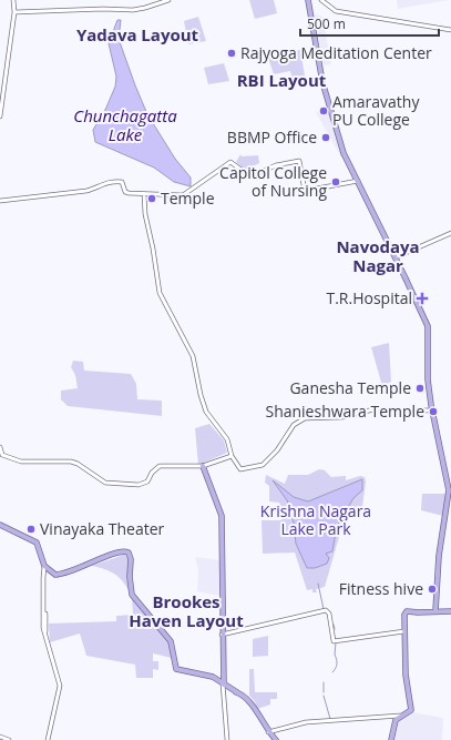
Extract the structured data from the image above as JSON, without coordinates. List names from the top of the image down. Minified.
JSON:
{"districts":["Yadava Layout","RBI Layout","Navodaya Nagar","Brookes Haven Layout"],"water":["Chunchagatta Lake"],"parks":["Krishna Nagara Lake Park"],"places":{"other":["Rajyoga Meditation Center","Amaravathy PU College","BBMP Office","Capitol College of Nursing","Temple","Ganesha Temple","Shanieshwara Temple","Vinayaka Theater","Fitness hive"],"health":["T.R.Hospital"]},"scale_bar":"500 m"}
